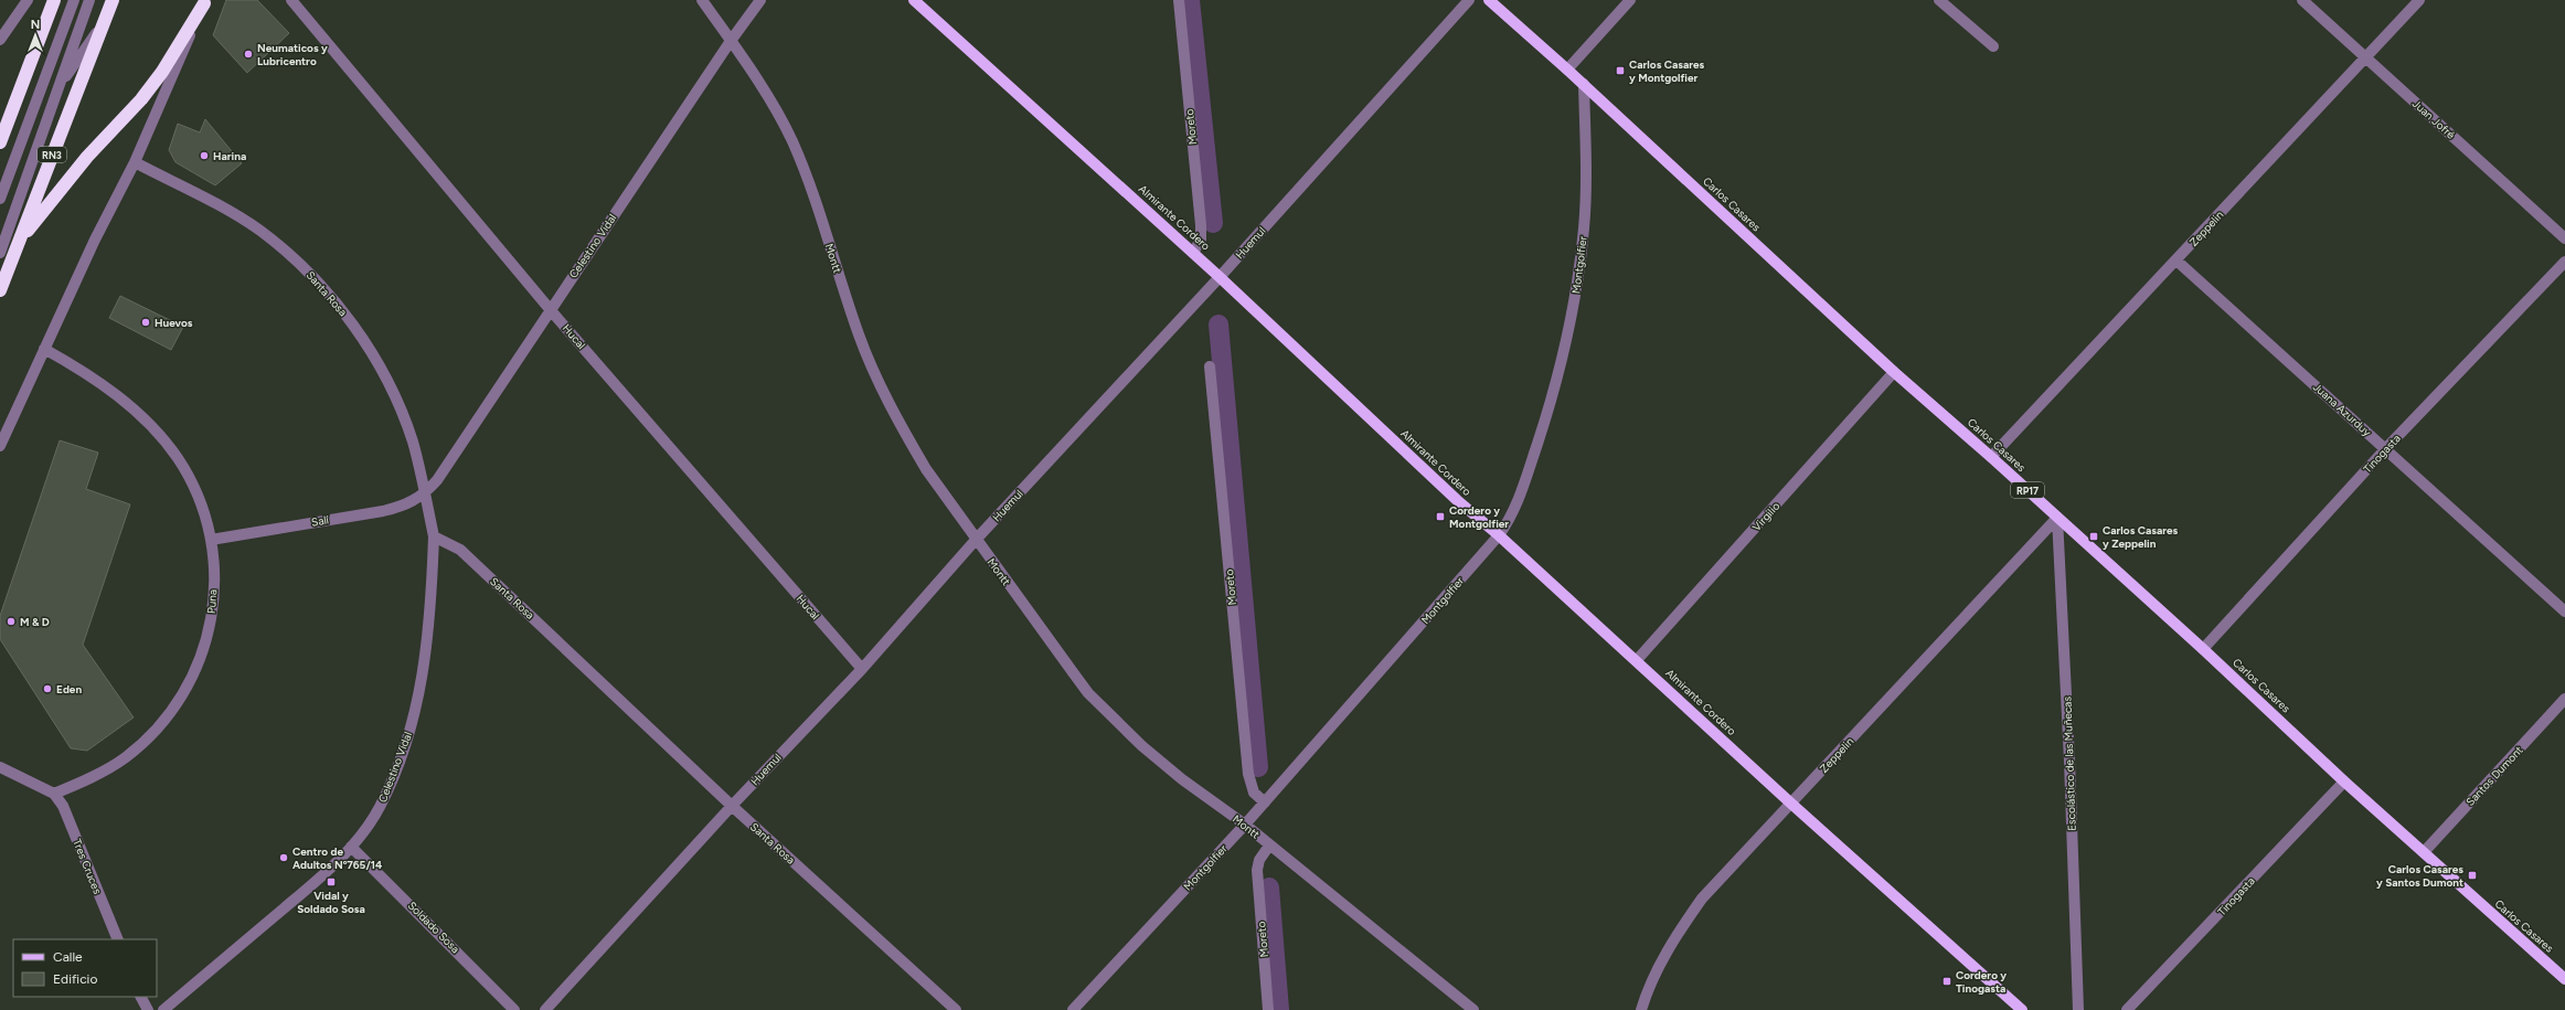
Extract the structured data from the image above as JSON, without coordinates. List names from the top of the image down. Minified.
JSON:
{"streets":{"highway":["RN3"],"main road":["Carlos Casares","Almirante Cordero","RP17"],"street":["Juan Jofré","Moreto","Zeppelin","Huemul","Celestino Vidal","Montt","Montgolfier","Santa Rosa","Hucal","Juana Azurduy","Tinogasta","Virgilio","Salí","Puna","Escolástico de las Muñecas","Santos Dumont","Tres Cruces","Soldado Sosa"]},"crossings":[["Juan Jofré","Zeppelin"],["Moreto","Almirante Cordero"],["Moreto","Montt"],["Moreto","Montgolfier"],["Carlos Casares","Zeppelin"],["Carlos Casares","Montgolfier"],["Carlos Casares","Tinogasta"],["Carlos Casares","Virgilio"],["Carlos Casares","Escolástico de las Muñecas"],["Carlos Casares","Santos Dumont"],["Almirante Cordero","Zeppelin"],["Almirante Cordero","Huemul"],["Almirante Cordero","Montgolfier"],["Almirante Cordero","Virgilio"],["Zeppelin","Juana Azurduy"],["Zeppelin","Escolástico de las Muñecas"],["Huemul","Montt"],["Huemul","Santa Rosa"],["Huemul","Hucal"],["Celestino Vidal","Montt"],["Celestino Vidal","Santa Rosa"],["Celestino Vidal","Hucal"],["Celestino Vidal","Salí"],["Celestino Vidal","Soldado Sosa"],["Montt","Montgolfier"],["Santa Rosa","Salí"],["Juana Azurduy","Tinogasta"],["Salí","Puna"],["Puna","Tres Cruces"]],"places":{"other":["Neumaticos y Lubricentro","Harina","Huevos","M & D","Eden","Centro de Adultos Nº765/14"],"transit":["Carlos Casares y Montgolfier","Cordero y Montgolfier","Carlos Casares y Zeppelin","Carlos Casares y Santos Dumont","Vidal y Soldado Sosa","Cordero y Tinogasta"]},"legend":["Calle","Edificio"],"north":"top"}
